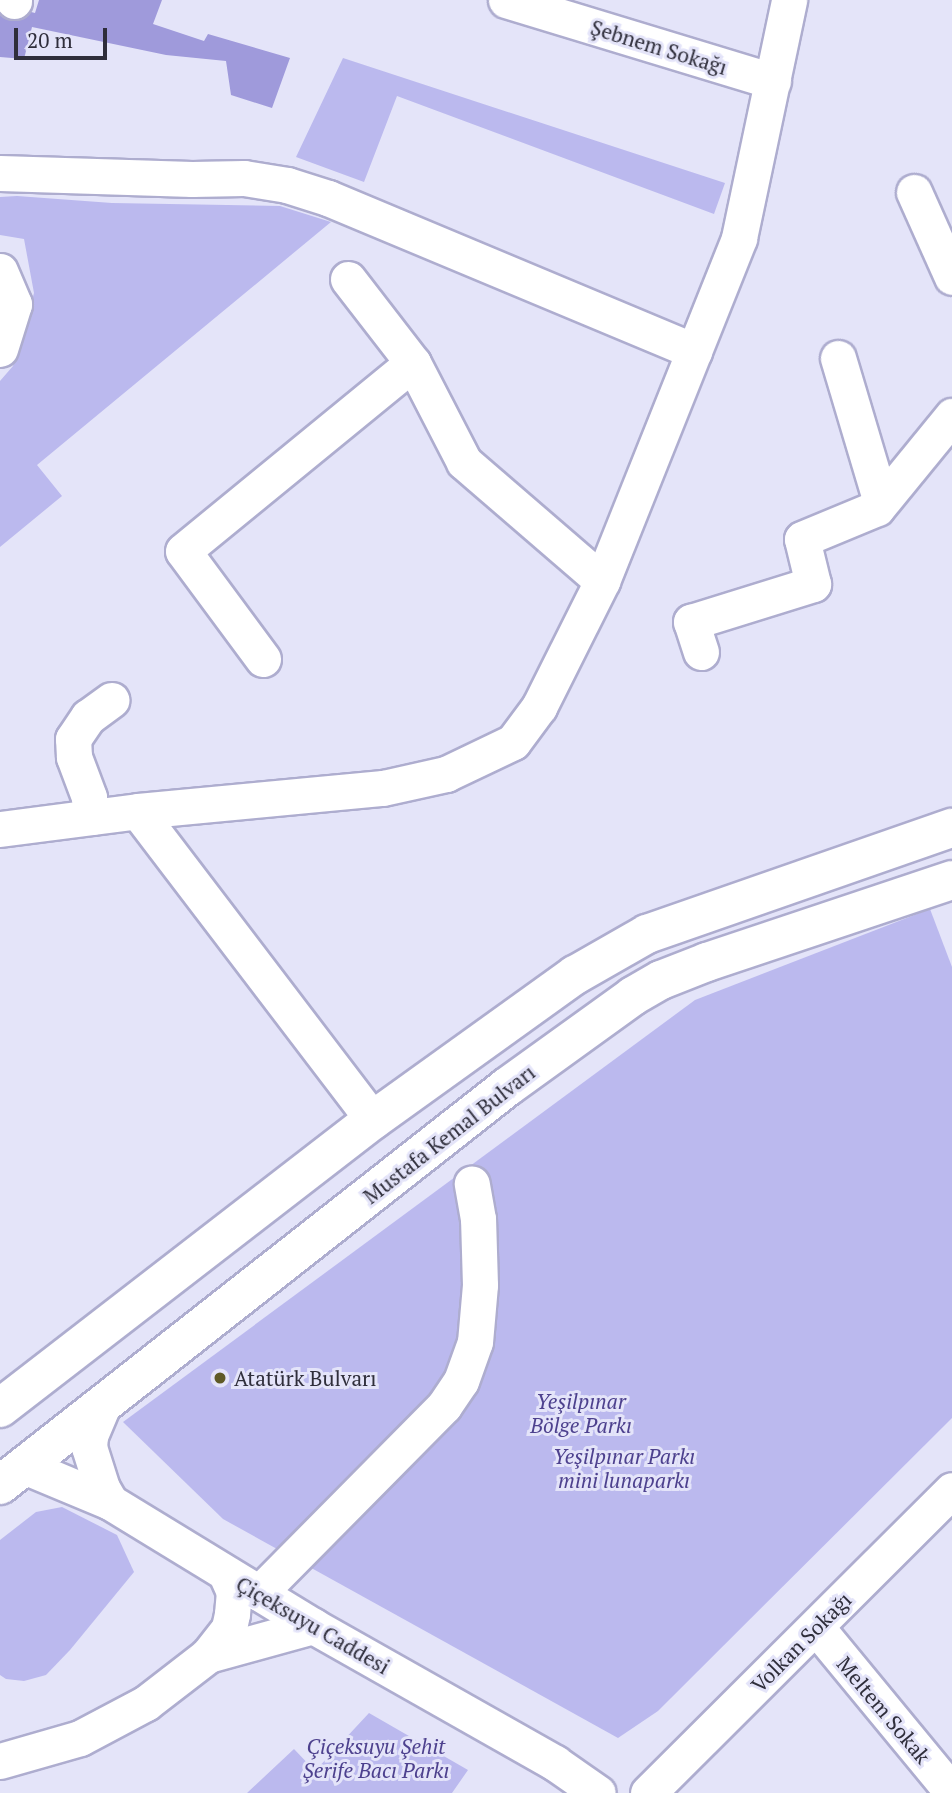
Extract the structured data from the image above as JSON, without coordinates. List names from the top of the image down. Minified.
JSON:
{"streets":{"main road":["Mustafa Kemal Bulvarı"],"street":["Şebnem Sokağı","Çiçeksuyu Caddesi","Volkan Sokağı","Meltem Sokak"]},"crossings":[["Mustafa Kemal Bulvarı","Çiçeksuyu Caddesi"],["Volkan Sokağı","Meltem Sokak"]],"parks":["Yeşilpınar Bölge Parkı","Yeşilpınar Parkı mini lunaparkı","Çiçeksuyu Şehit Şerife Bacı Parkı"],"places":["Atatürk Bulvarı"],"scale_bar":"20 m"}
